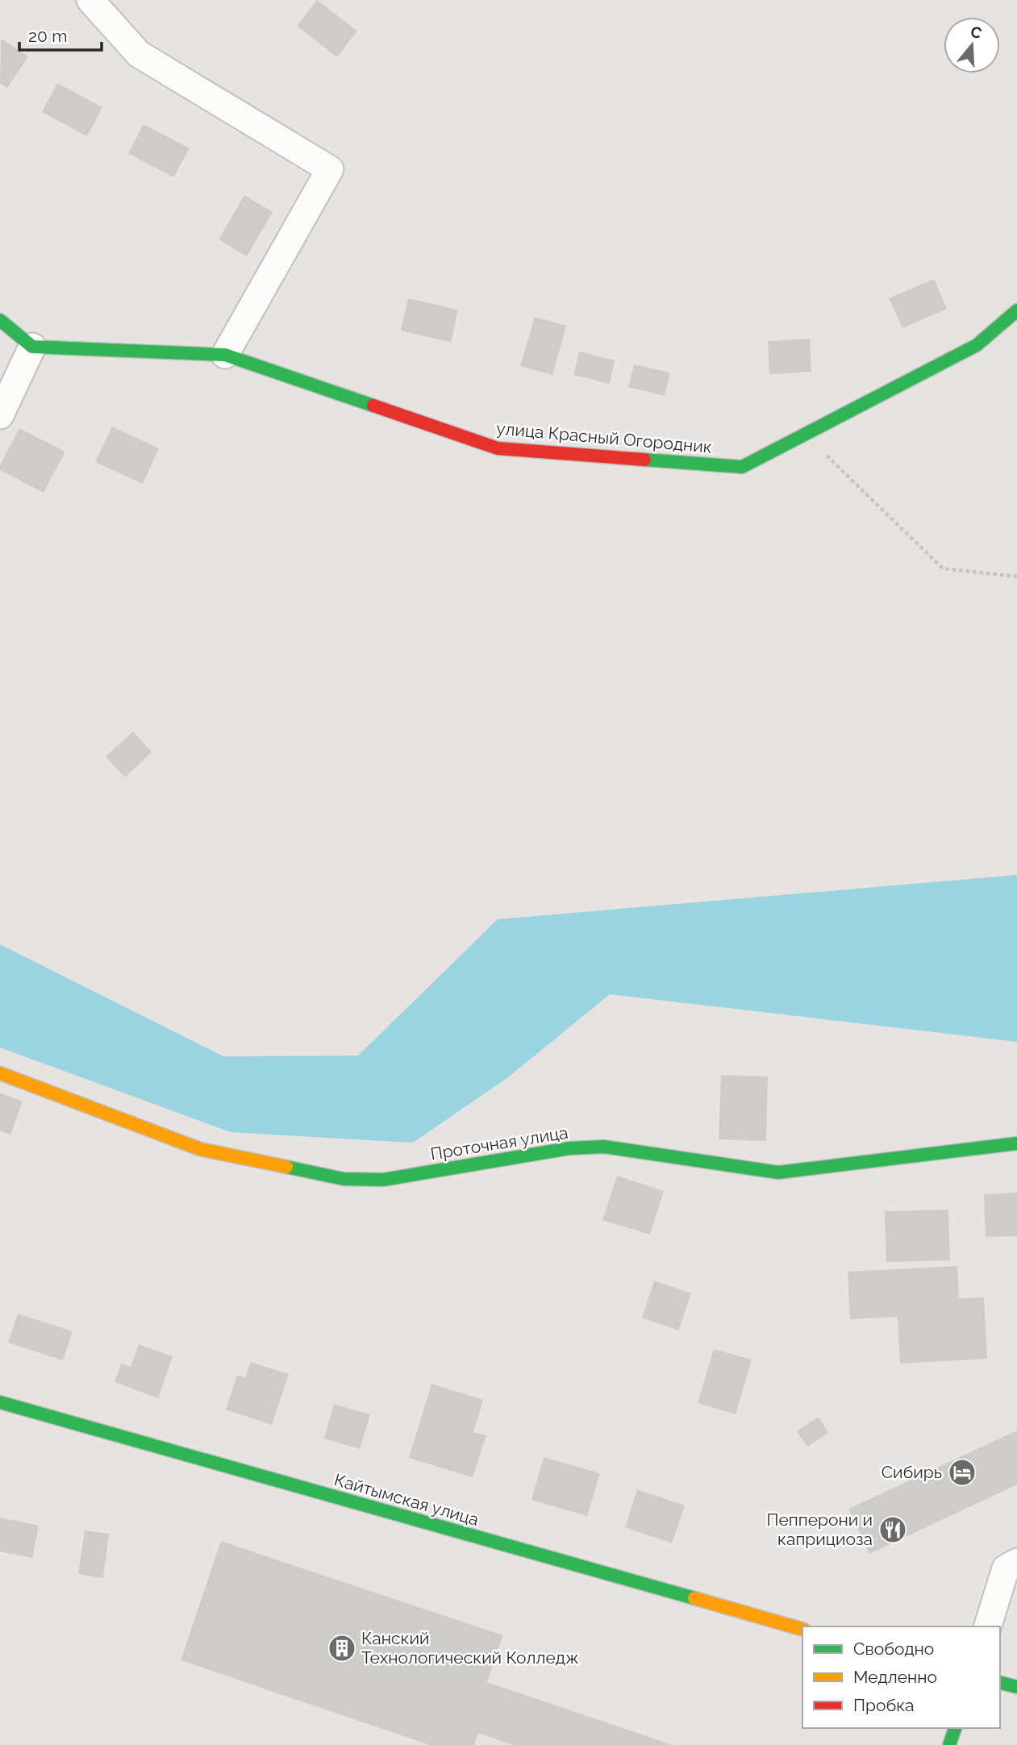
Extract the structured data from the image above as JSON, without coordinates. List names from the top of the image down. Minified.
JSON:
{"streets":{"street":["улица Красный Огородник","Проточная улица","Кайтымская улица"]},"places":{"hotel":["Сибирь"],"restaurant":["Пепперони и каприциоза"],"building":["Канский Технологический Колледж"]},"legend":["Свободно","Медленно","Пробка"],"scale_bar":"20 m","north":"top"}
